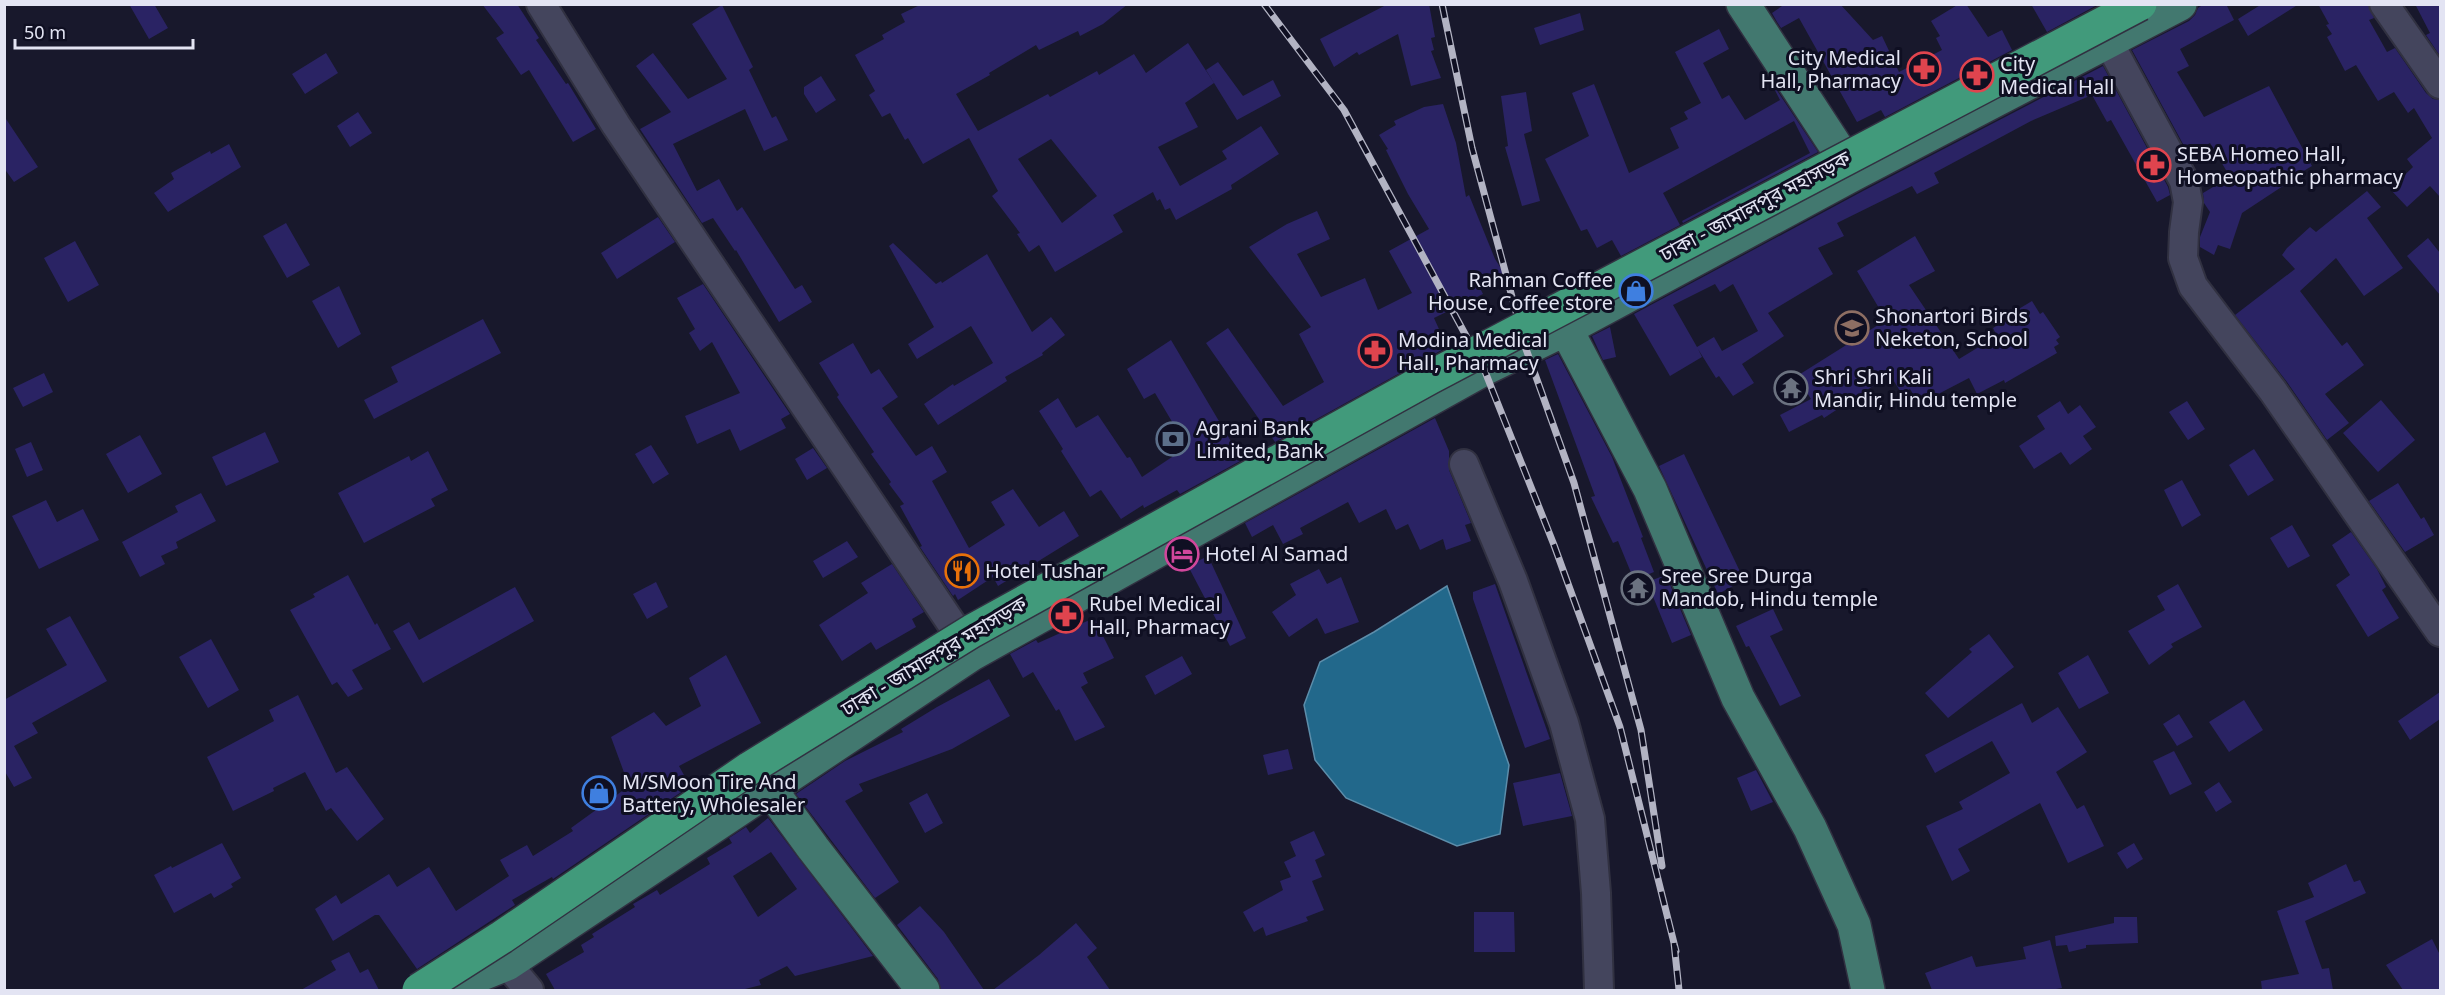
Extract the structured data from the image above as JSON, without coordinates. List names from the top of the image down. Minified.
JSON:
{"streets":{"highway":["ঢাকা - জামালপুর মহাসড়ক"]},"places":{"pharmacy":["City Medical Hall, Pharmacy","City Medical Hall","SEBA Homeo Hall, Homeopathic pharmacy","Modina Medical Hall, Pharmacy","Rubel Medical Hall, Pharmacy"],"shop":["Rahman Coffee House, Coffee store","M/SMoon Tire And Battery, Wholesaler"],"school or university":["Shonartori Birds Neketon, School"],"temple":["Shri Shri Kali Mandir, Hindu temple","Sree Sree Durga Mandob, Hindu temple"],"bank":["Agrani Bank Limited, Bank"],"hotel":["Hotel Al Samad"],"restaurant":["Hotel Tushar"]},"scale_bar":"50 m"}
